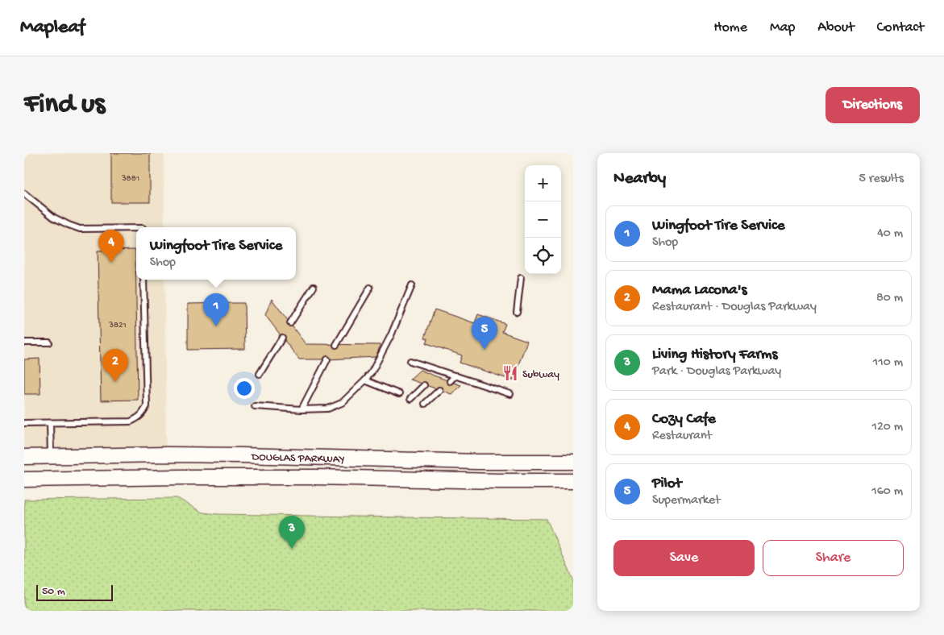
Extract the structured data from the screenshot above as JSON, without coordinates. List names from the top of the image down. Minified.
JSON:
{"streets":{"main road":["DOUGLAS PARKWAY"]},"places":{"restaurant":["Subway"]},"house_numbers":["3881","3821"],"scale_bar":"50 m","page":{"header":"Mapleaf","nav":["Home","Map","About","Contact"],"buttons":["Directions",["Save","Share"]],"title":"Find us","heading":["Nearby","5 results"],"map_buttons":["+","−"],"list":[{"mark":"1","name":"Wingfoot Tire Service","note":"Shop","value":"40 m"},{"mark":"2","name":"Mama Lacona's","note":"Restaurant · Douglas Parkway","value":"80 m"},{"mark":"3","name":"Living History Farms","note":"Park · Douglas Parkway","value":"110 m"},{"mark":"4","name":"Cozy Cafe","note":"Restaurant","value":"120 m"},{"mark":"5","name":"Pilot","note":"Supermarket","value":"160 m"}],"popup":["Wingfoot Tire Service","Shop"],"pins":["4","1","5","2","3"],"scale":"50 m"}}
